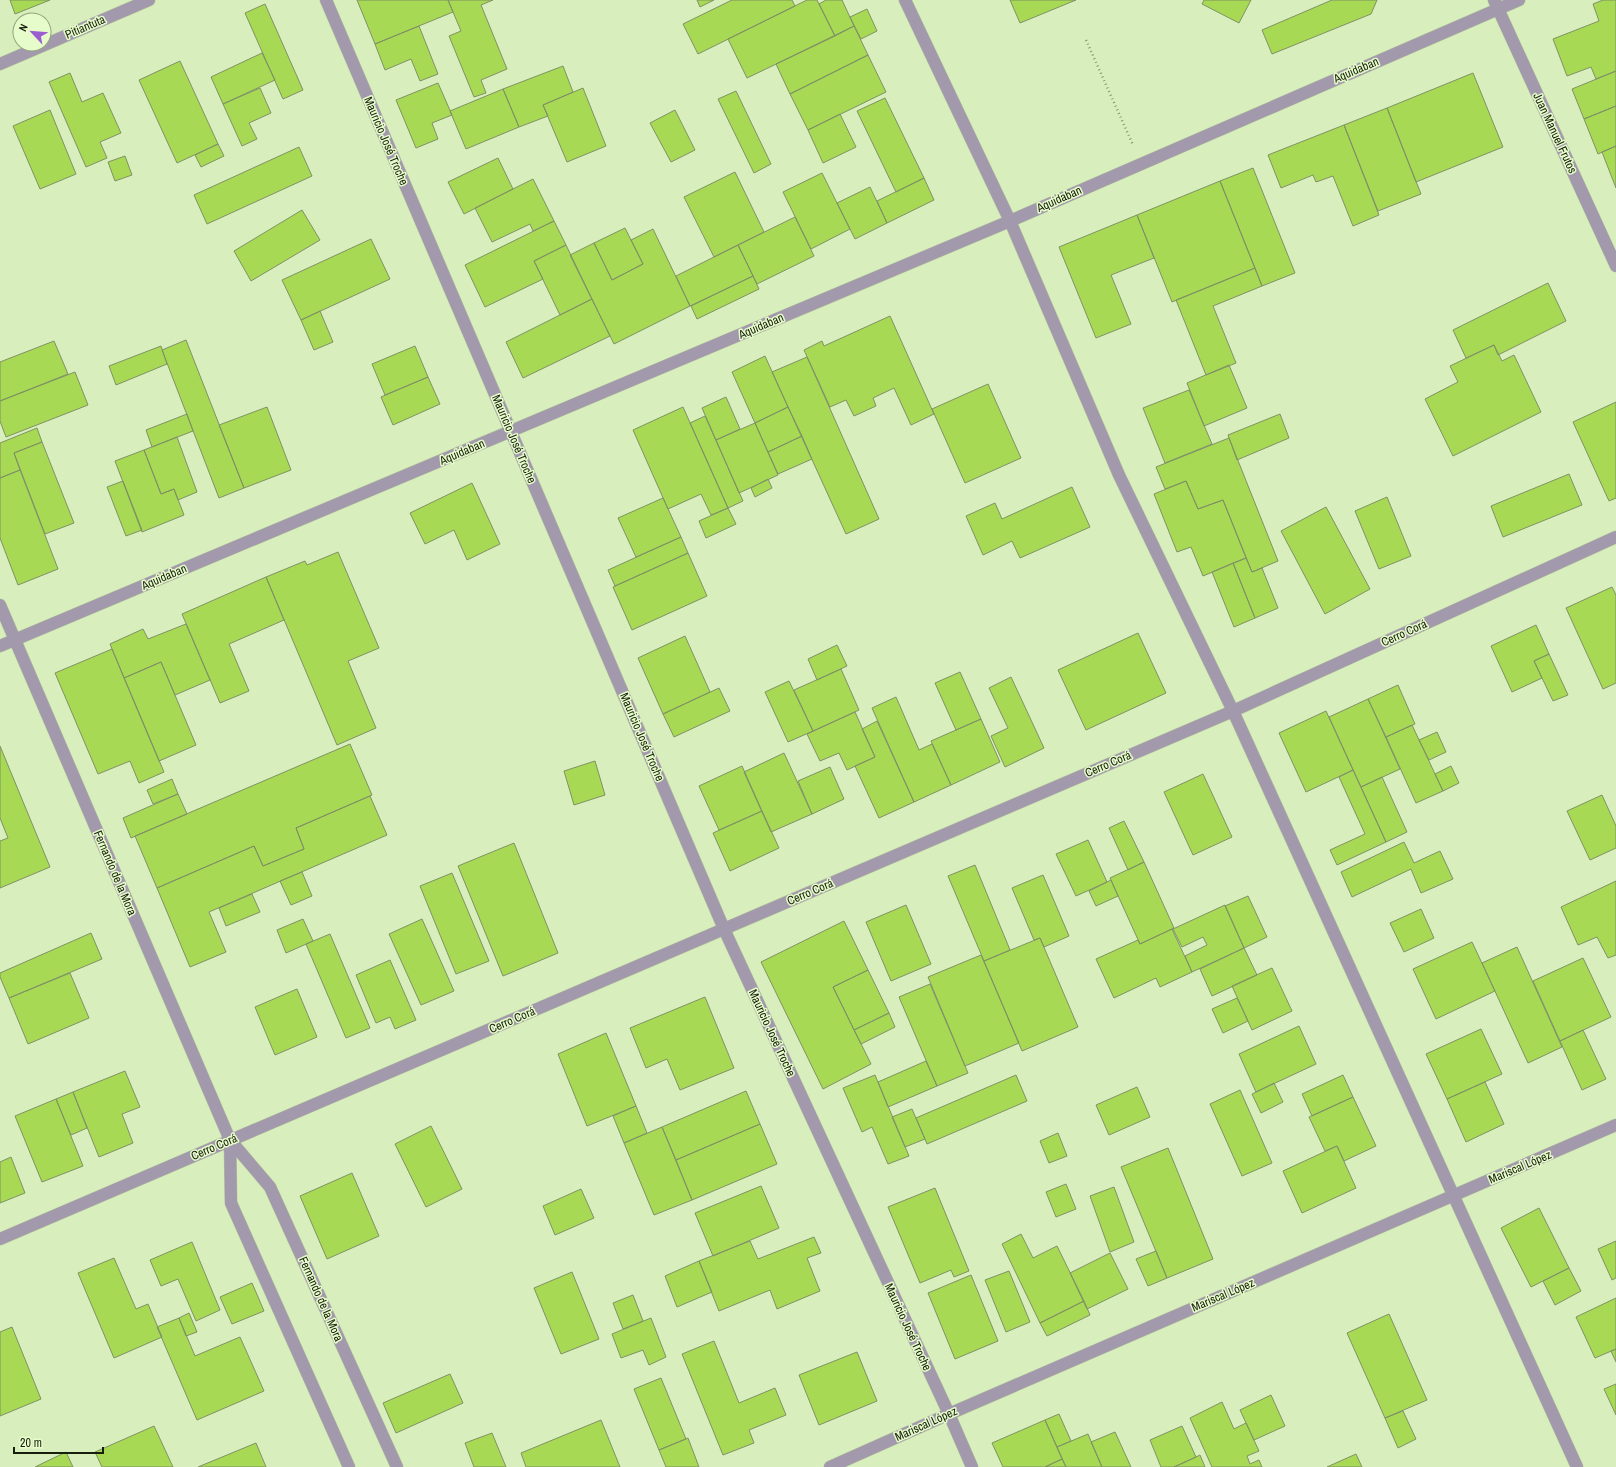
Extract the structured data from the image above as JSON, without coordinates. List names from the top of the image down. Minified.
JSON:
{"streets":{"street":["Pitiantuta","Aquidaban","Juan Manuel Frutos","Mauricio José Troche","Cerro Corá","Fernando de la Mora","Mariscal López"]},"crossings":[["Aquidaban","Juan Manuel Frutos"],["Aquidaban","Mauricio José Troche"],["Aquidaban","Fernando de la Mora"],["Mauricio José Troche","Cerro Corá"],["Mauricio José Troche","Mariscal López"],["Cerro Corá","Fernando de la Mora"]],"scale_bar":"20 m","north":"top left"}
